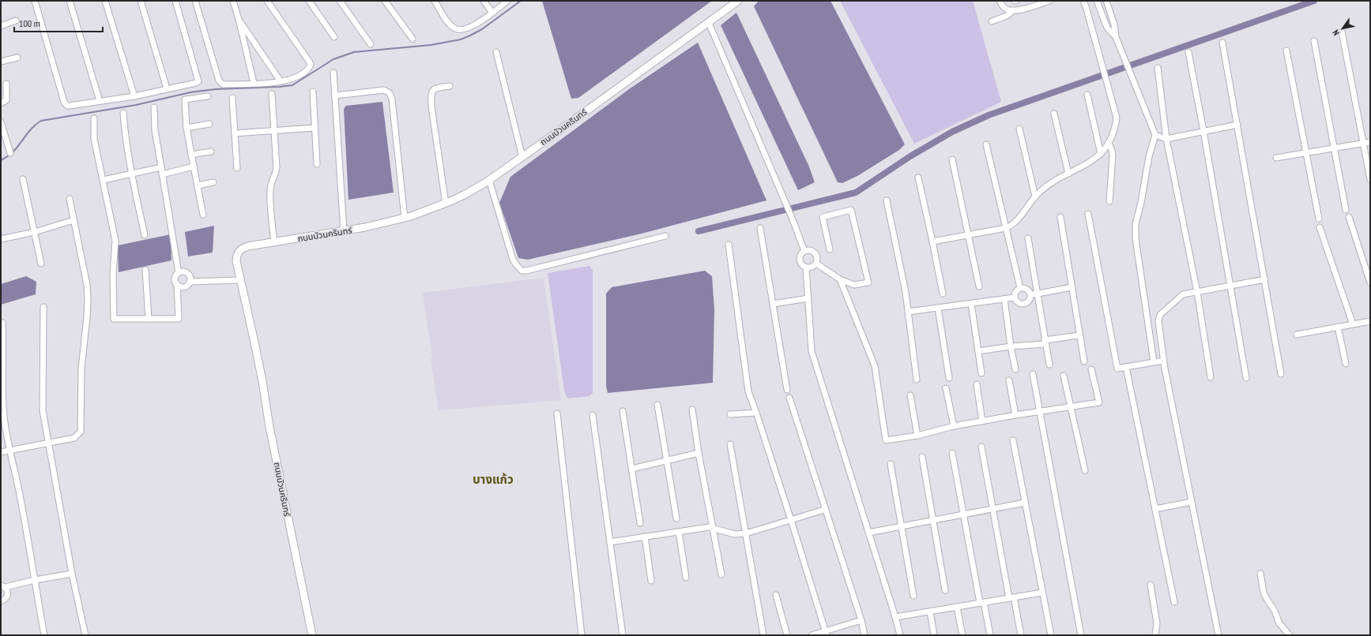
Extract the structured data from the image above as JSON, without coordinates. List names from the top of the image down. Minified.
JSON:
{"streets":{"street":["ถนนบัวนครินทร์"]},"districts":["บางแก้ว"],"scale_bar":"100 m","north":"bottom left"}
